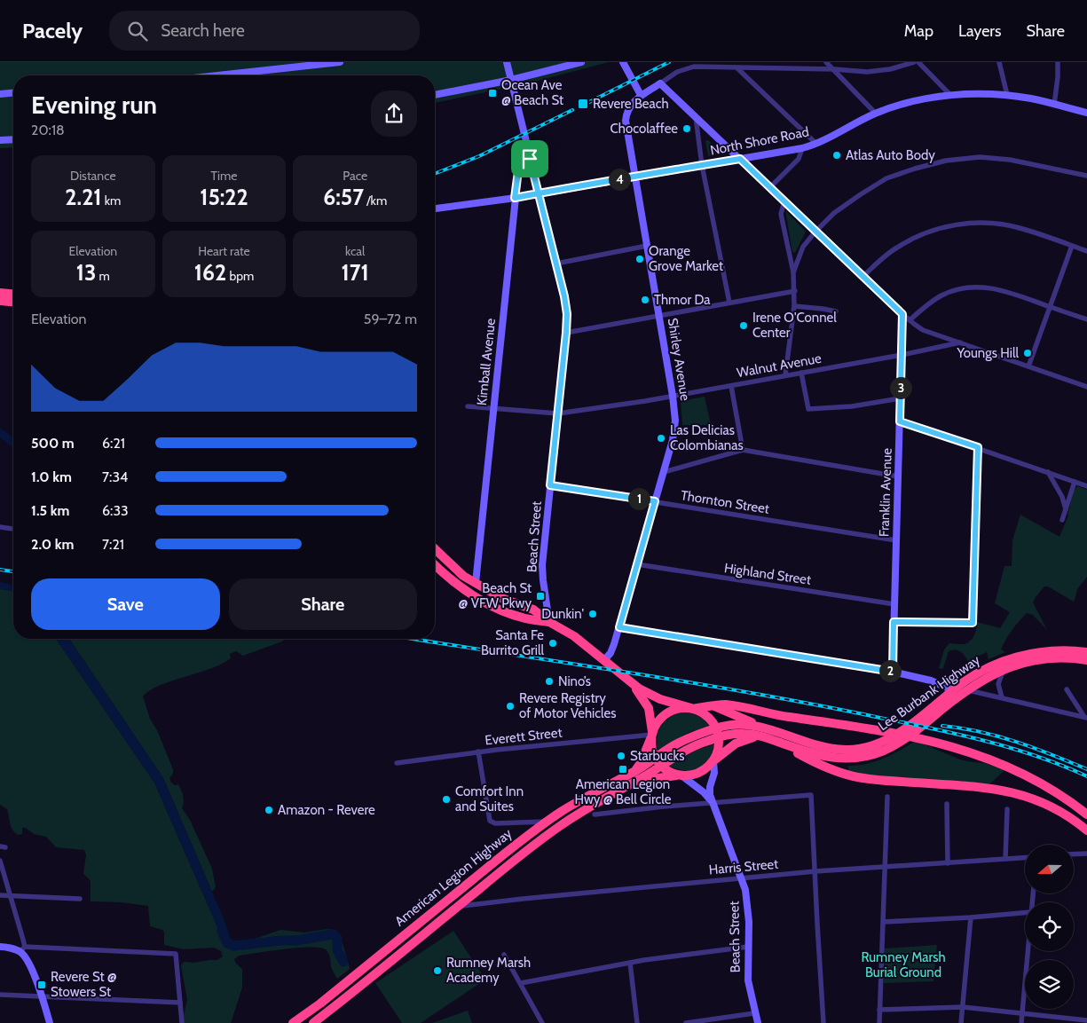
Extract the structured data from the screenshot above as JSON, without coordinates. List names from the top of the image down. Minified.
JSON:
{"streets":{"highway":["Lee Burbank Highway","American Legion Highway"],"street":["North Shore Road","Shirley Avenue","Kimball Avenue","Walnut Avenue","Franklin Avenue","Thornton Street","Beach Street","Highland Street","Everett Street","Harris Street"]},"crossings":[["North Shore Road","Shirley Avenue"],["North Shore Road","Kimball Avenue"],["North Shore Road","Beach Street"],["Shirley Avenue","Walnut Avenue"],["Shirley Avenue","Thornton Street"],["Shirley Avenue","Highland Street"],["Kimball Avenue","Walnut Avenue"],["Kimball Avenue","Beach Street"],["Walnut Avenue","Franklin Avenue"],["Walnut Avenue","Beach Street"],["Franklin Avenue","Thornton Street"],["Franklin Avenue","Highland Street"],["Thornton Street","Beach Street"],["Beach Street","Harris Street"],["Lee Burbank Highway","American Legion Highway"],["Harris Street","American Legion Highway"]],"parks":["Rumney Marsh Burial Ground"],"places":{"transit":["Ocean Ave @ Beach St","Revere Beach","Beach St @ VFW Pkwy","American Legion Hwy @ Bell Circle","Revere St @ Stowers St"],"other":["Chocolaffee","Atlas Auto Body","Orange Grove Market","Thmor Da","Irene O'Connel Center","Youngs Hill","Las Delicias Colombianas","Dunkin'","Santa Fe Burrito Grill","Nino’s","Revere Registry of Motor Vehicles","Starbucks","Comfort Inn and Suites","Amazon - Revere","Rumney Marsh Academy"]},"north":"left","page":{"header":"Pacely","search":"Search here","nav":["Map","Layers","Share"],"heading":["Evening run","20:18"],"stats":[["Distance","2.21 km"],["Time","15:22"],["Pace","6:57 /km"],["Elevation","13 m"],["Heart rate","162 bpm"],["kcal","171"]],"pins":["4","3","1","2"],"chart":["Elevation","59–72 m"],"list":[{"name":"500 m","note":"6:21"},{"name":"1.0 km","note":"7:34"},{"name":"1.5 km","note":"6:33"},{"name":"2.0 km","note":"7:21"}],"buttons":["Save","Share"]}}
